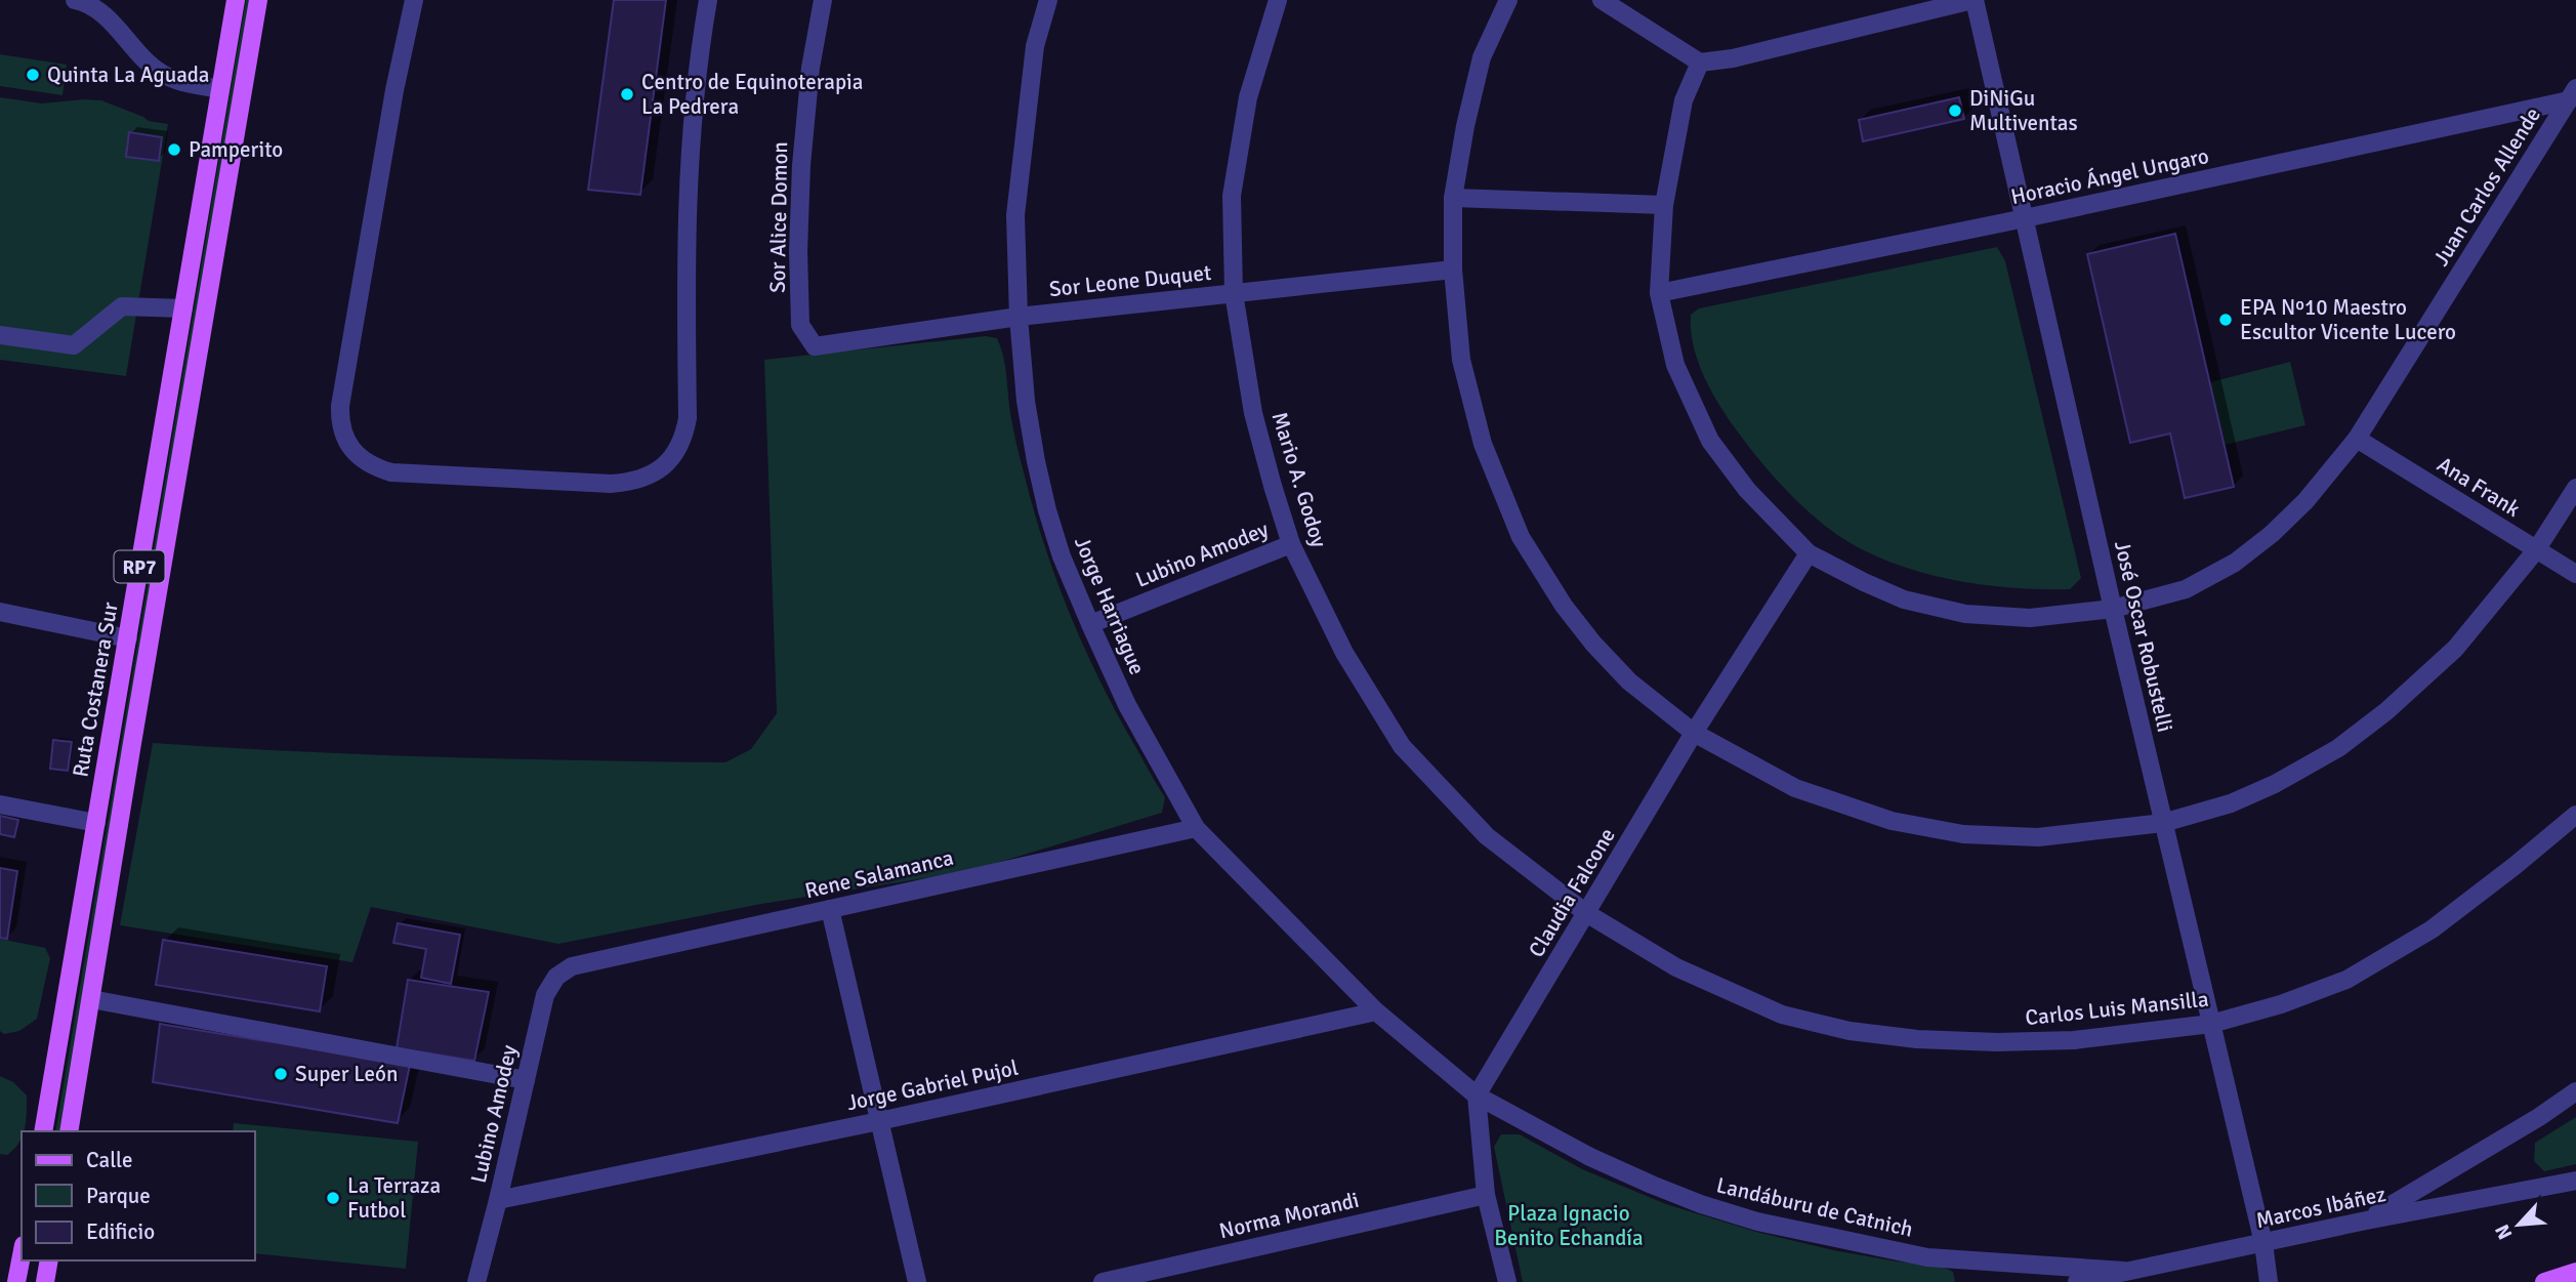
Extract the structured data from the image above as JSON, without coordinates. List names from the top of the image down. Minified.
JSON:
{"streets":{"main road":["RP7","Ruta Costanera Sur"],"street":["Horacio Ángel Ungaro","Juan Carlos Allende","Sor Alice Domon","Sor Leone Duquet","Mario A. Godoy","Ana Frank","Lubino Amodey","Jorge Harriague","José Oscar Robustelli","Rene Salamanca","Claudia Falcone","Carlos Luis Mansilla","Jorge Gabriel Pujol","Landáburu de Catnich","Marcos Ibáñez","Norma Morandi"]},"crossings":[["Horacio Ángel Ungaro","Juan Carlos Allende"],["Horacio Ángel Ungaro","José Oscar Robustelli"],["Juan Carlos Allende","Ana Frank"],["Juan Carlos Allende","José Oscar Robustelli"],["Juan Carlos Allende","Claudia Falcone"],["Sor Alice Domon","Sor Leone Duquet"],["Sor Leone Duquet","Mario A. Godoy"],["Sor Leone Duquet","Jorge Harriague"],["Mario A. Godoy","Lubino Amodey"],["Mario A. Godoy","Claudia Falcone"],["Mario A. Godoy","Carlos Luis Mansilla"],["Lubino Amodey","Jorge Harriague"],["Lubino Amodey","Rene Salamanca"],["Lubino Amodey","Jorge Gabriel Pujol"],["Jorge Harriague","Rene Salamanca"],["Jorge Harriague","Claudia Falcone"],["Jorge Harriague","Jorge Gabriel Pujol"],["Jorge Harriague","Landáburu de Catnich"],["José Oscar Robustelli","Carlos Luis Mansilla"],["José Oscar Robustelli","Marcos Ibáñez"],["Claudia Falcone","Carlos Luis Mansilla"],["Claudia Falcone","Landáburu de Catnich"],["Landáburu de Catnich","Marcos Ibáñez"]],"parks":["Plaza Ignacio Benito Echandía"],"places":["Quinta La Aguada","Centro de Equinoterapia La Pedrera","DiNiGu Multiventas","Pamperito","EPA Nº10 Maestro Escultor Vicente Lucero","Super León","La Terraza Futbol"],"legend":["Calle","Parque","Edificio"],"north":"bottom left"}
